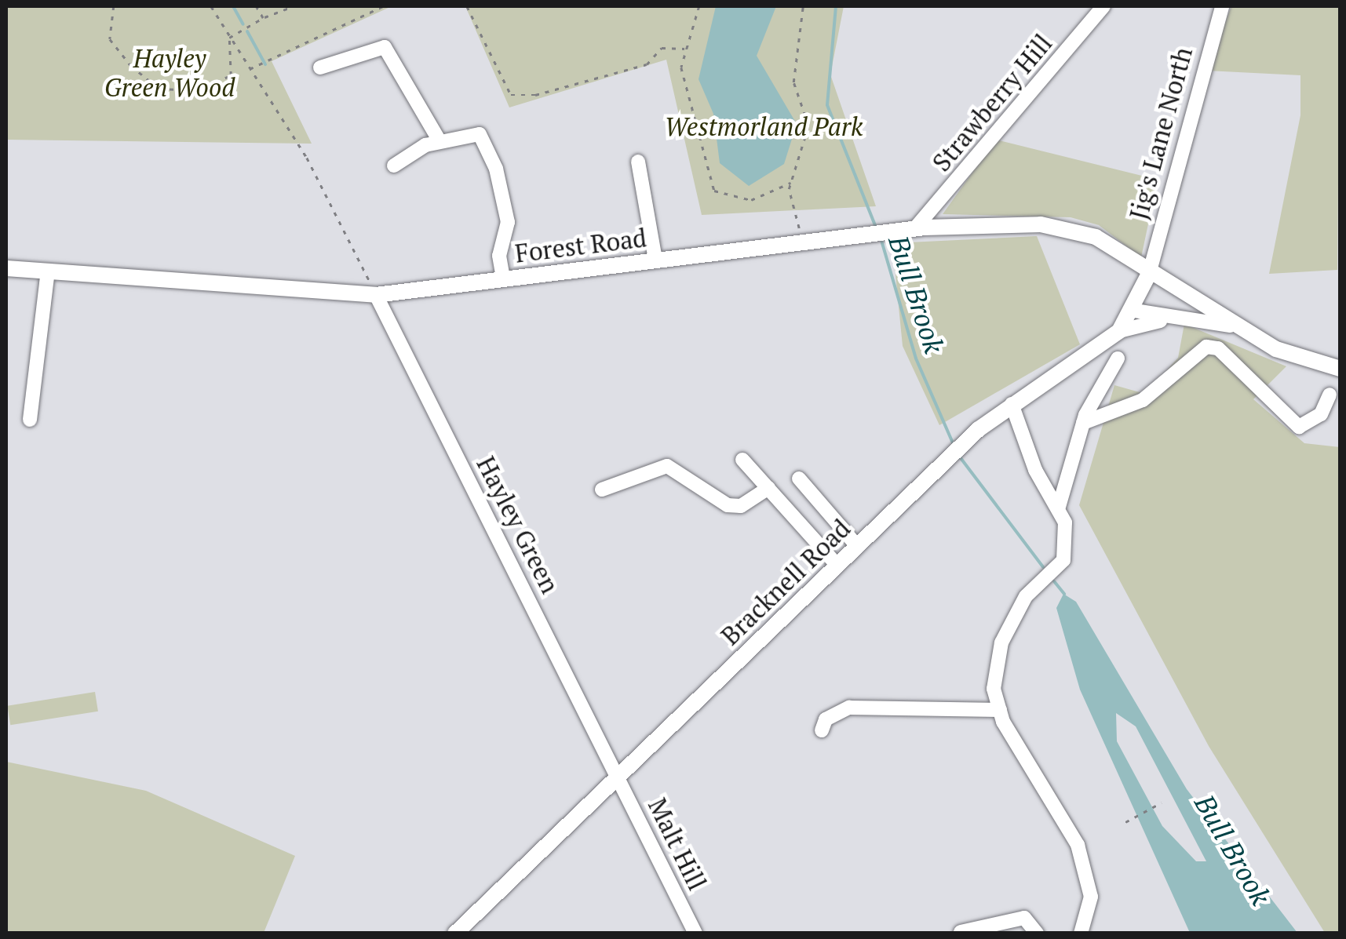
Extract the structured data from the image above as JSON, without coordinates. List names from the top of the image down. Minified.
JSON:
{"streets":{"main road":["Forest Road","Bracknell Road"],"street":["Strawberry Hill","Jig's Lane North","Hayley Green","Malt Hill"]},"crossings":[["Strawberry Hill","Forest Road"],["Jig's Lane North","Forest Road"],["Jig's Lane North","Bracknell Road"],["Forest Road","Hayley Green"],["Forest Road","Bracknell Road"],["Hayley Green","Bracknell Road"],["Hayley Green","Malt Hill"],["Bracknell Road","Malt Hill"]],"water":["Bull Brook"],"parks":["Hayley Green Wood","Westmorland Park"]}
